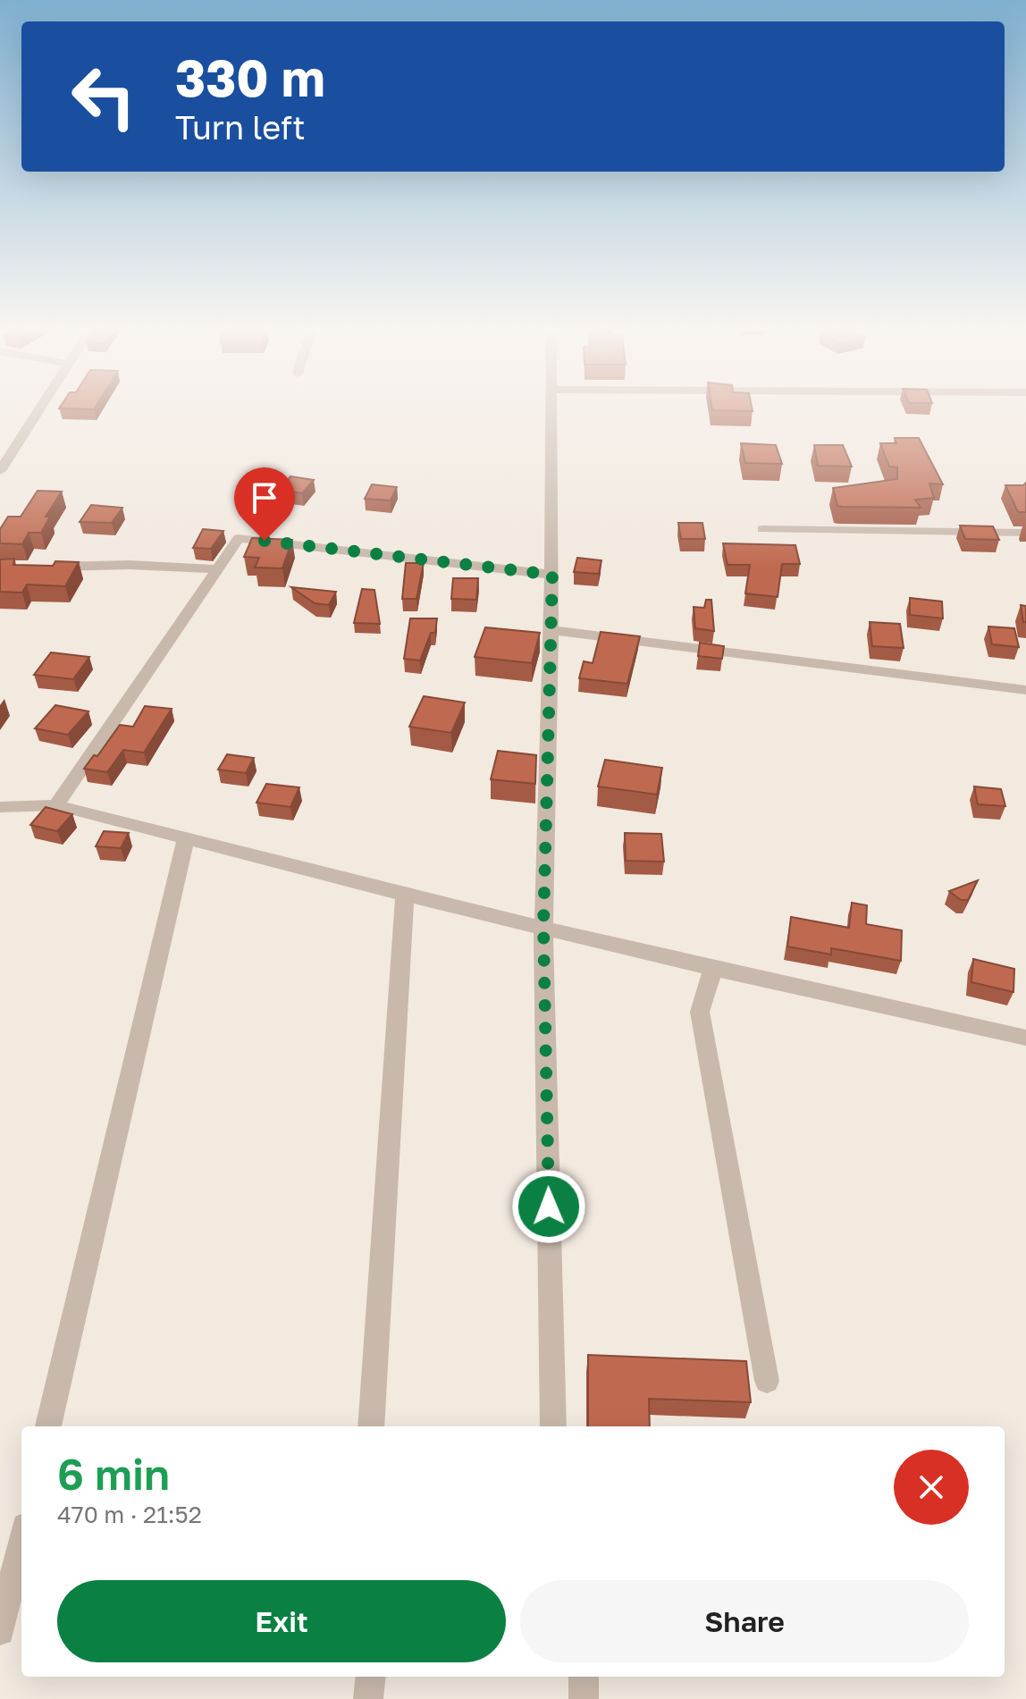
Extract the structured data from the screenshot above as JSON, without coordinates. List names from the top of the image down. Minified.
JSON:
{"page":{"turn":["330 m","Turn left"],"heading":["6 min","470 m · 21:52"],"buttons":["Exit","Share"]}}
